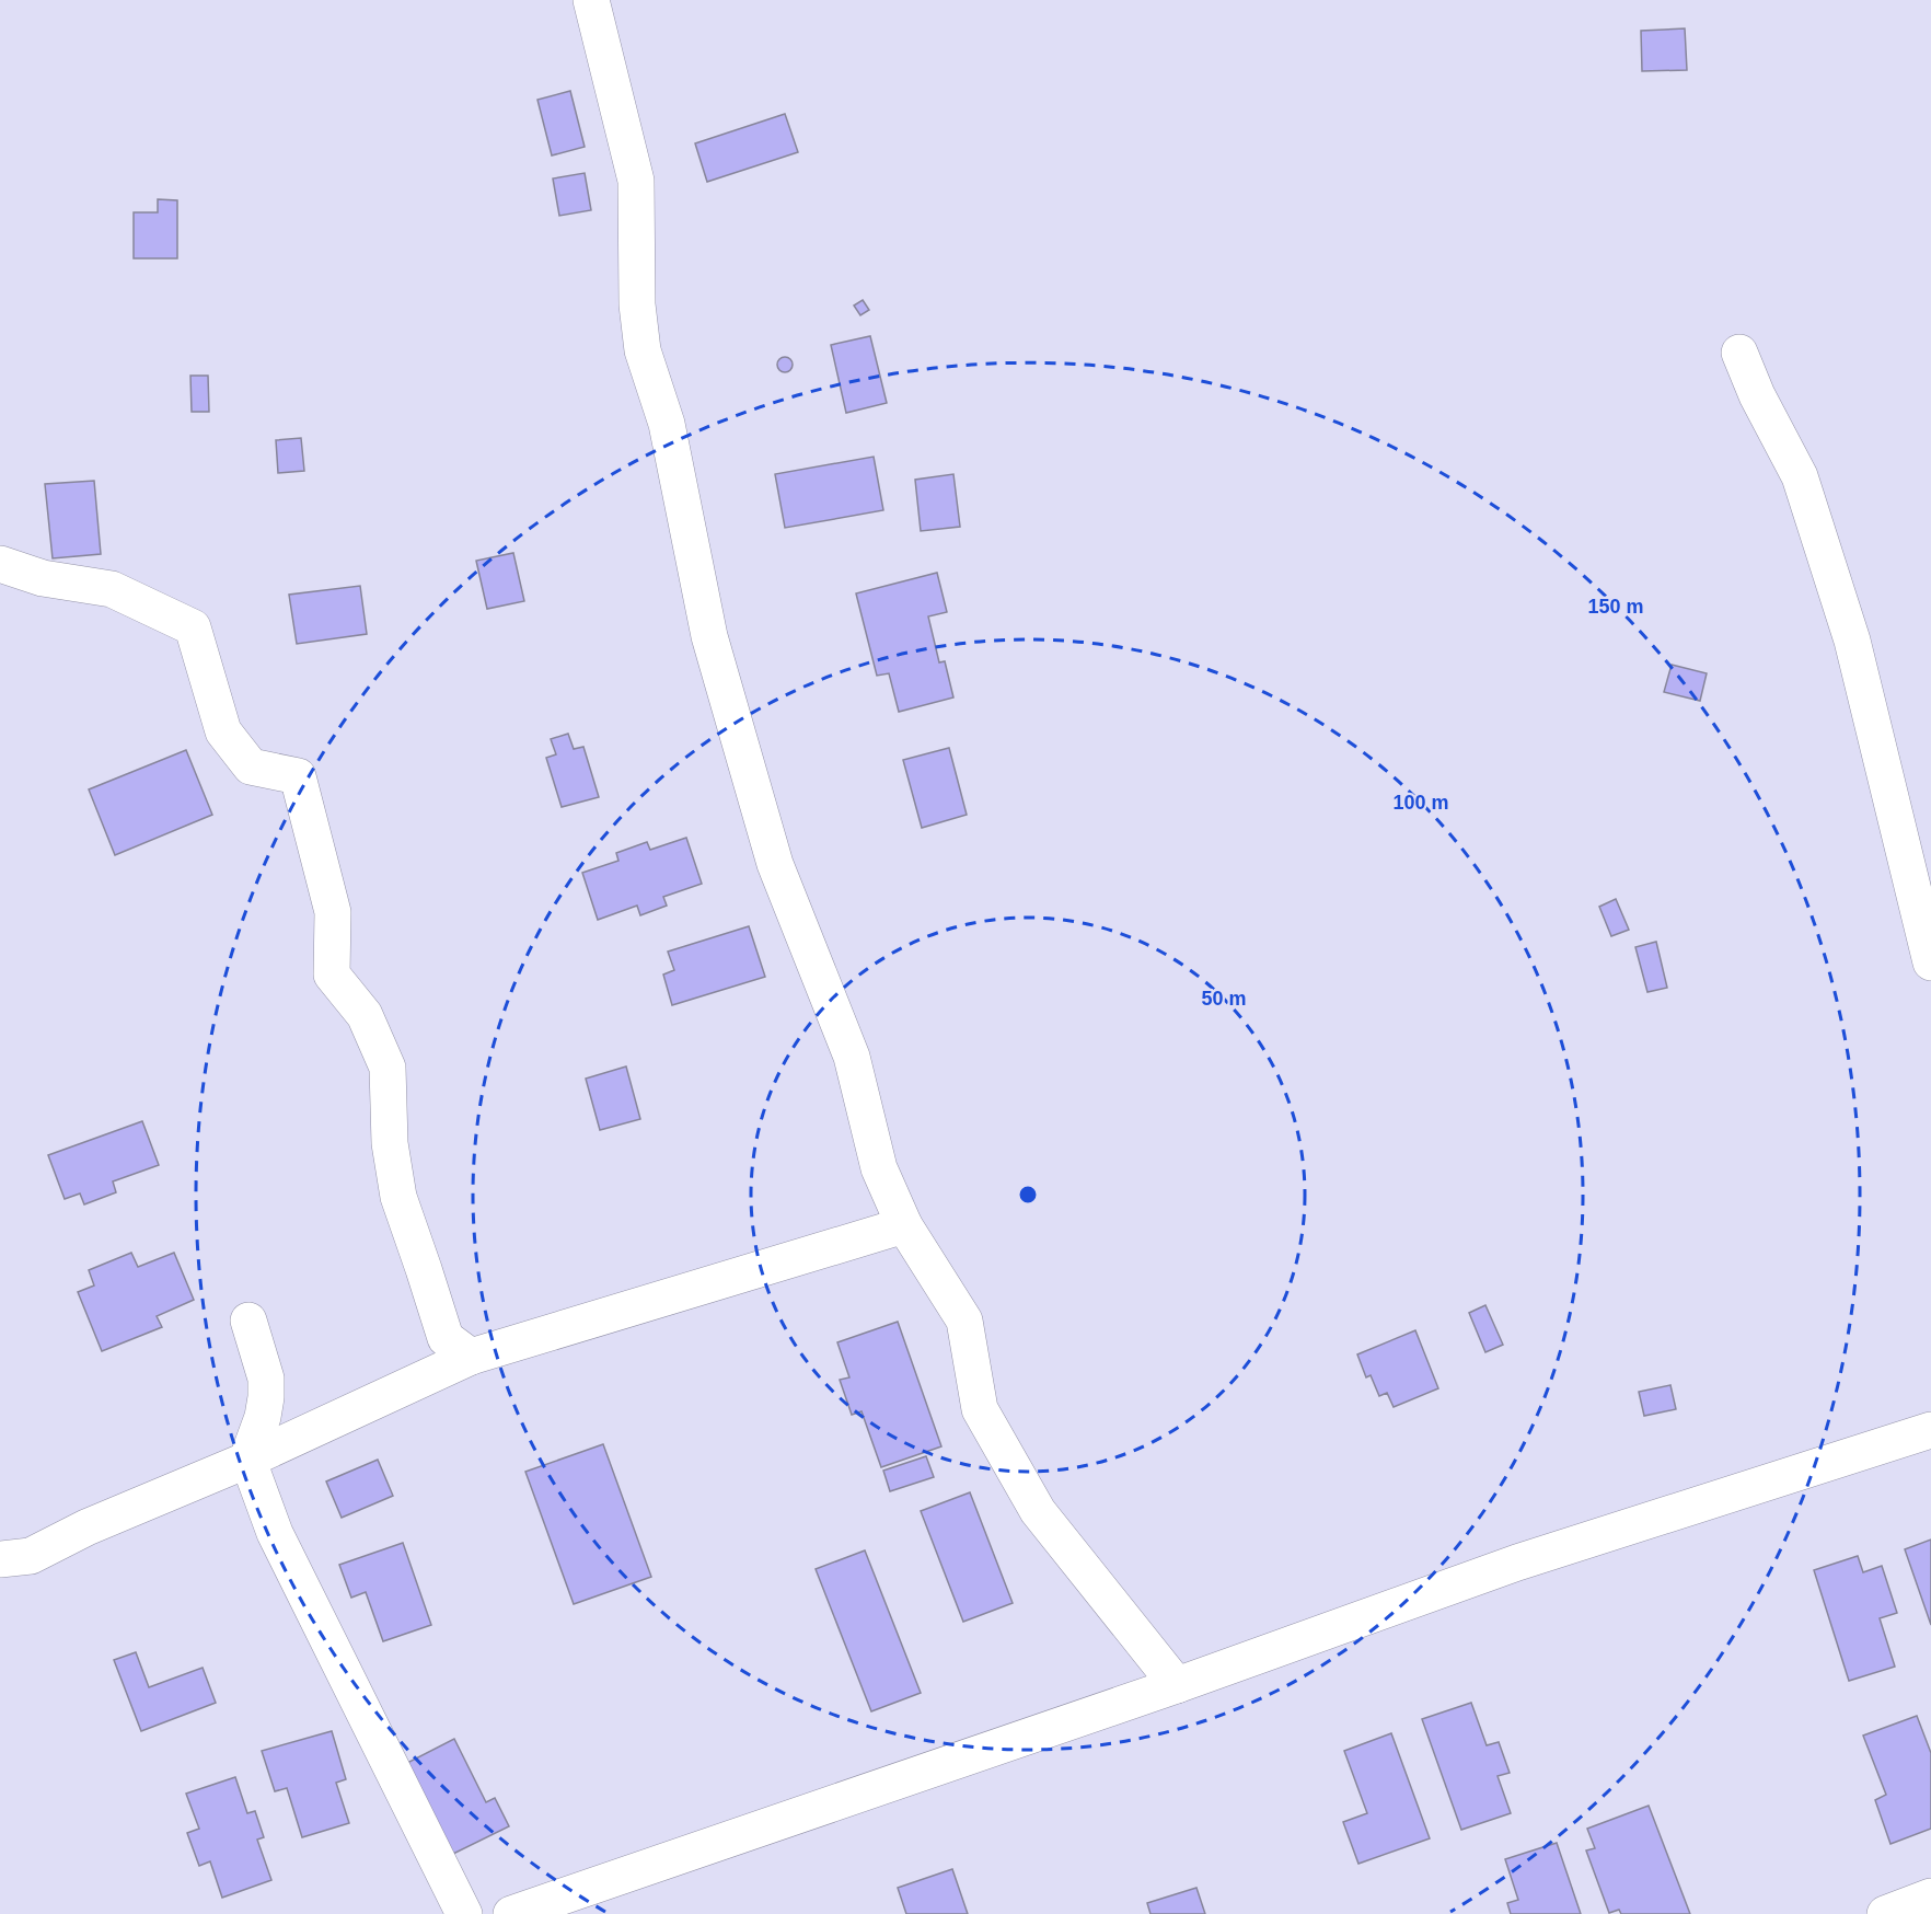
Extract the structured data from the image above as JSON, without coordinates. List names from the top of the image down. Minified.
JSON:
{"rings":["150 m","100 m","50 m"]}
